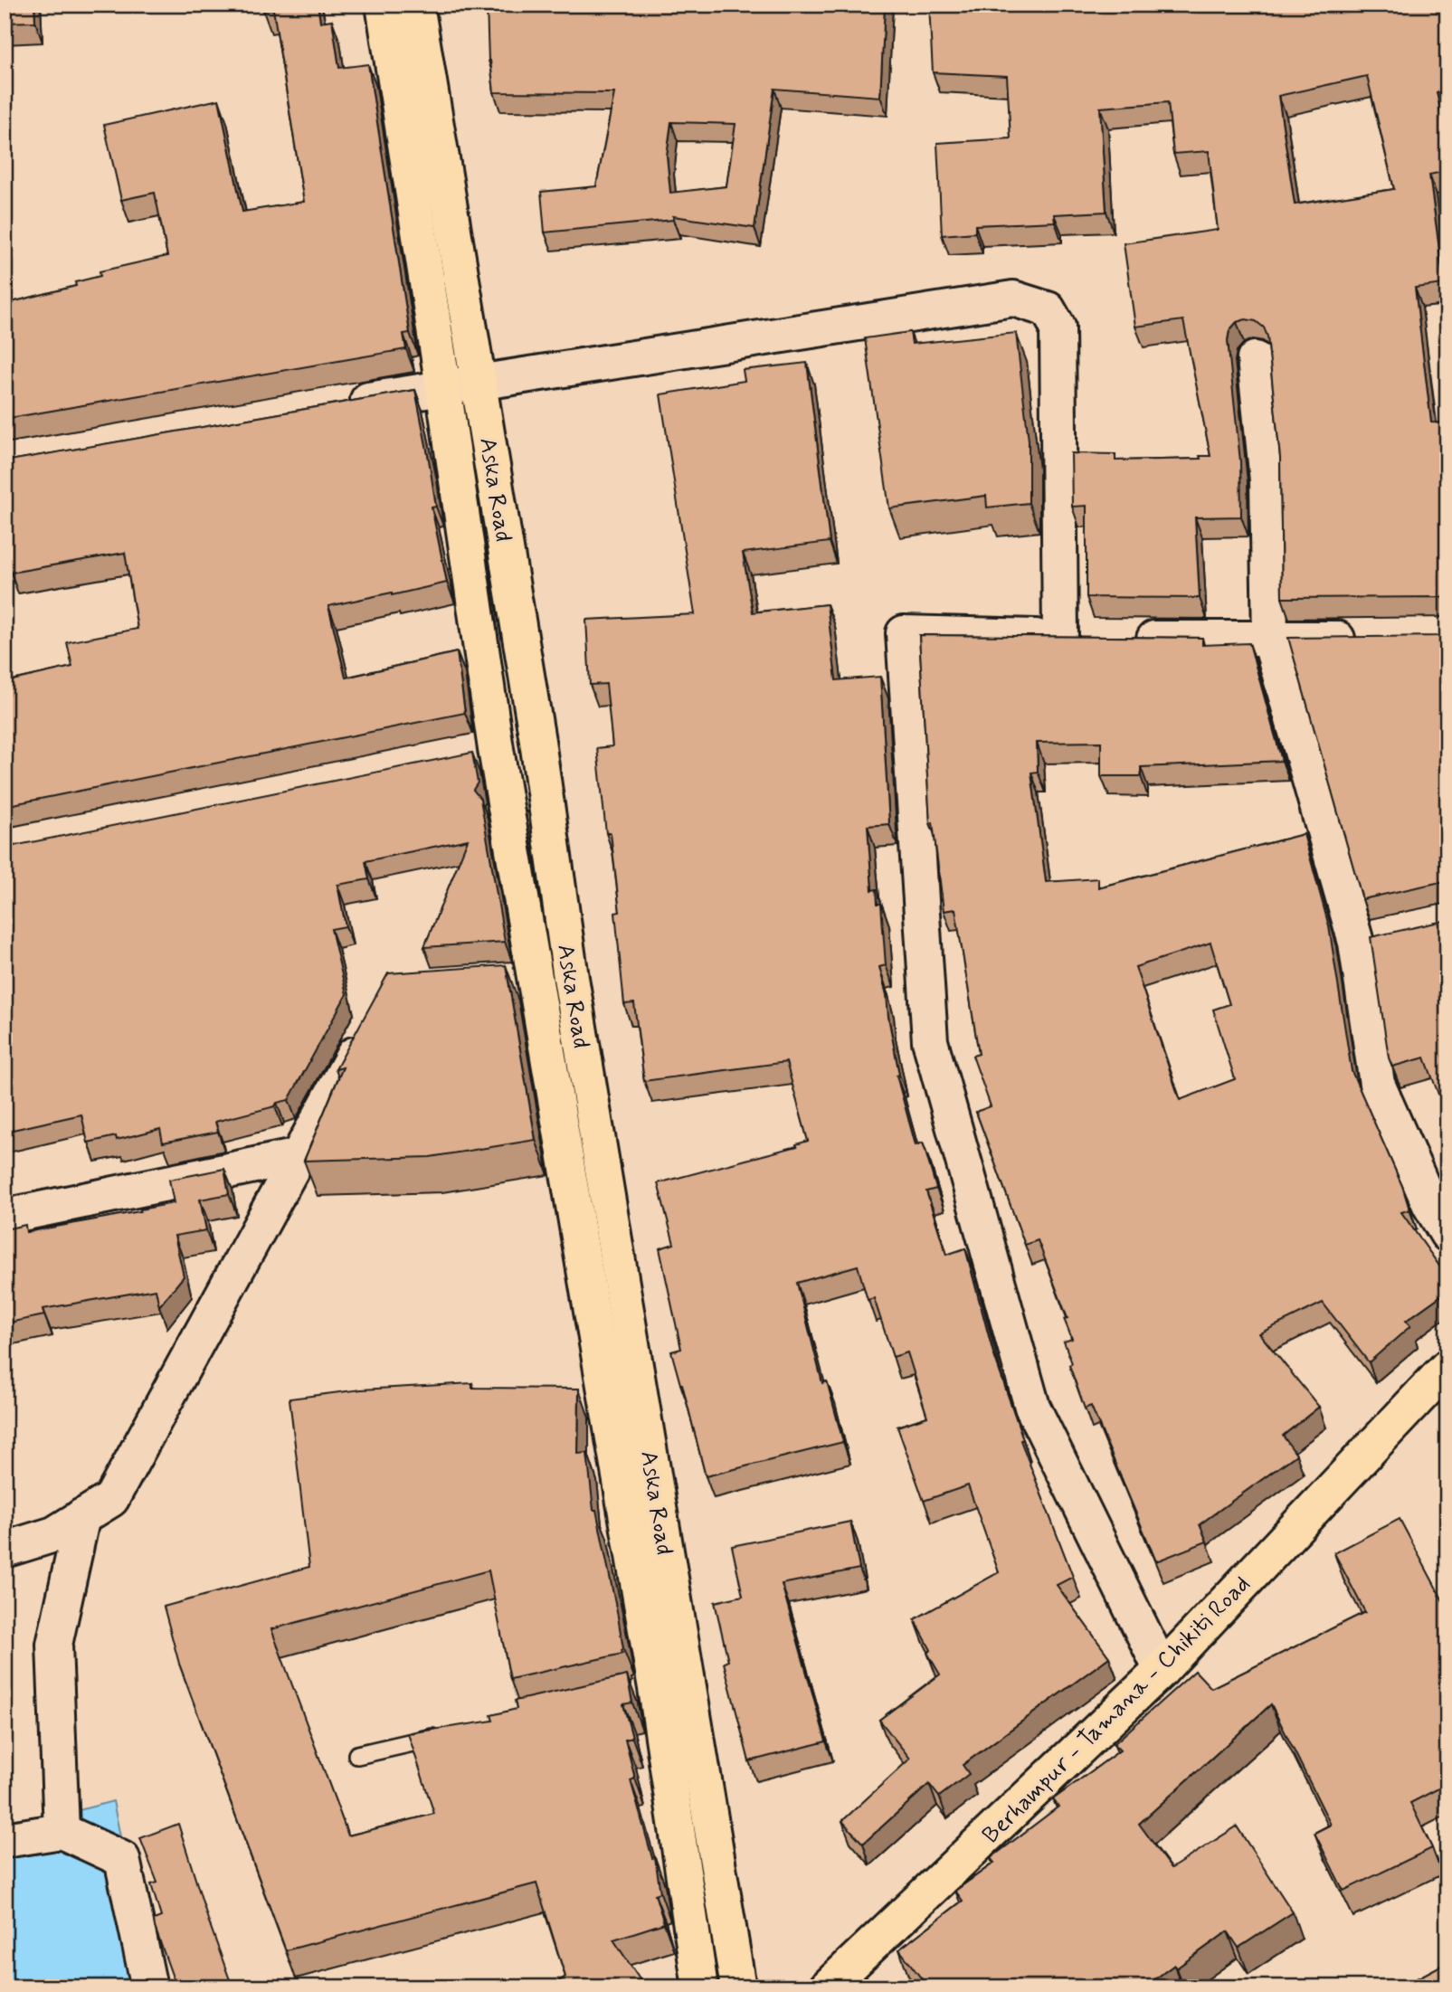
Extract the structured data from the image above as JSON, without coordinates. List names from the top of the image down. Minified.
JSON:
{"streets":{"main road":["Aska Road","Berhampur - Tamana - Chikiti Road"]}}
